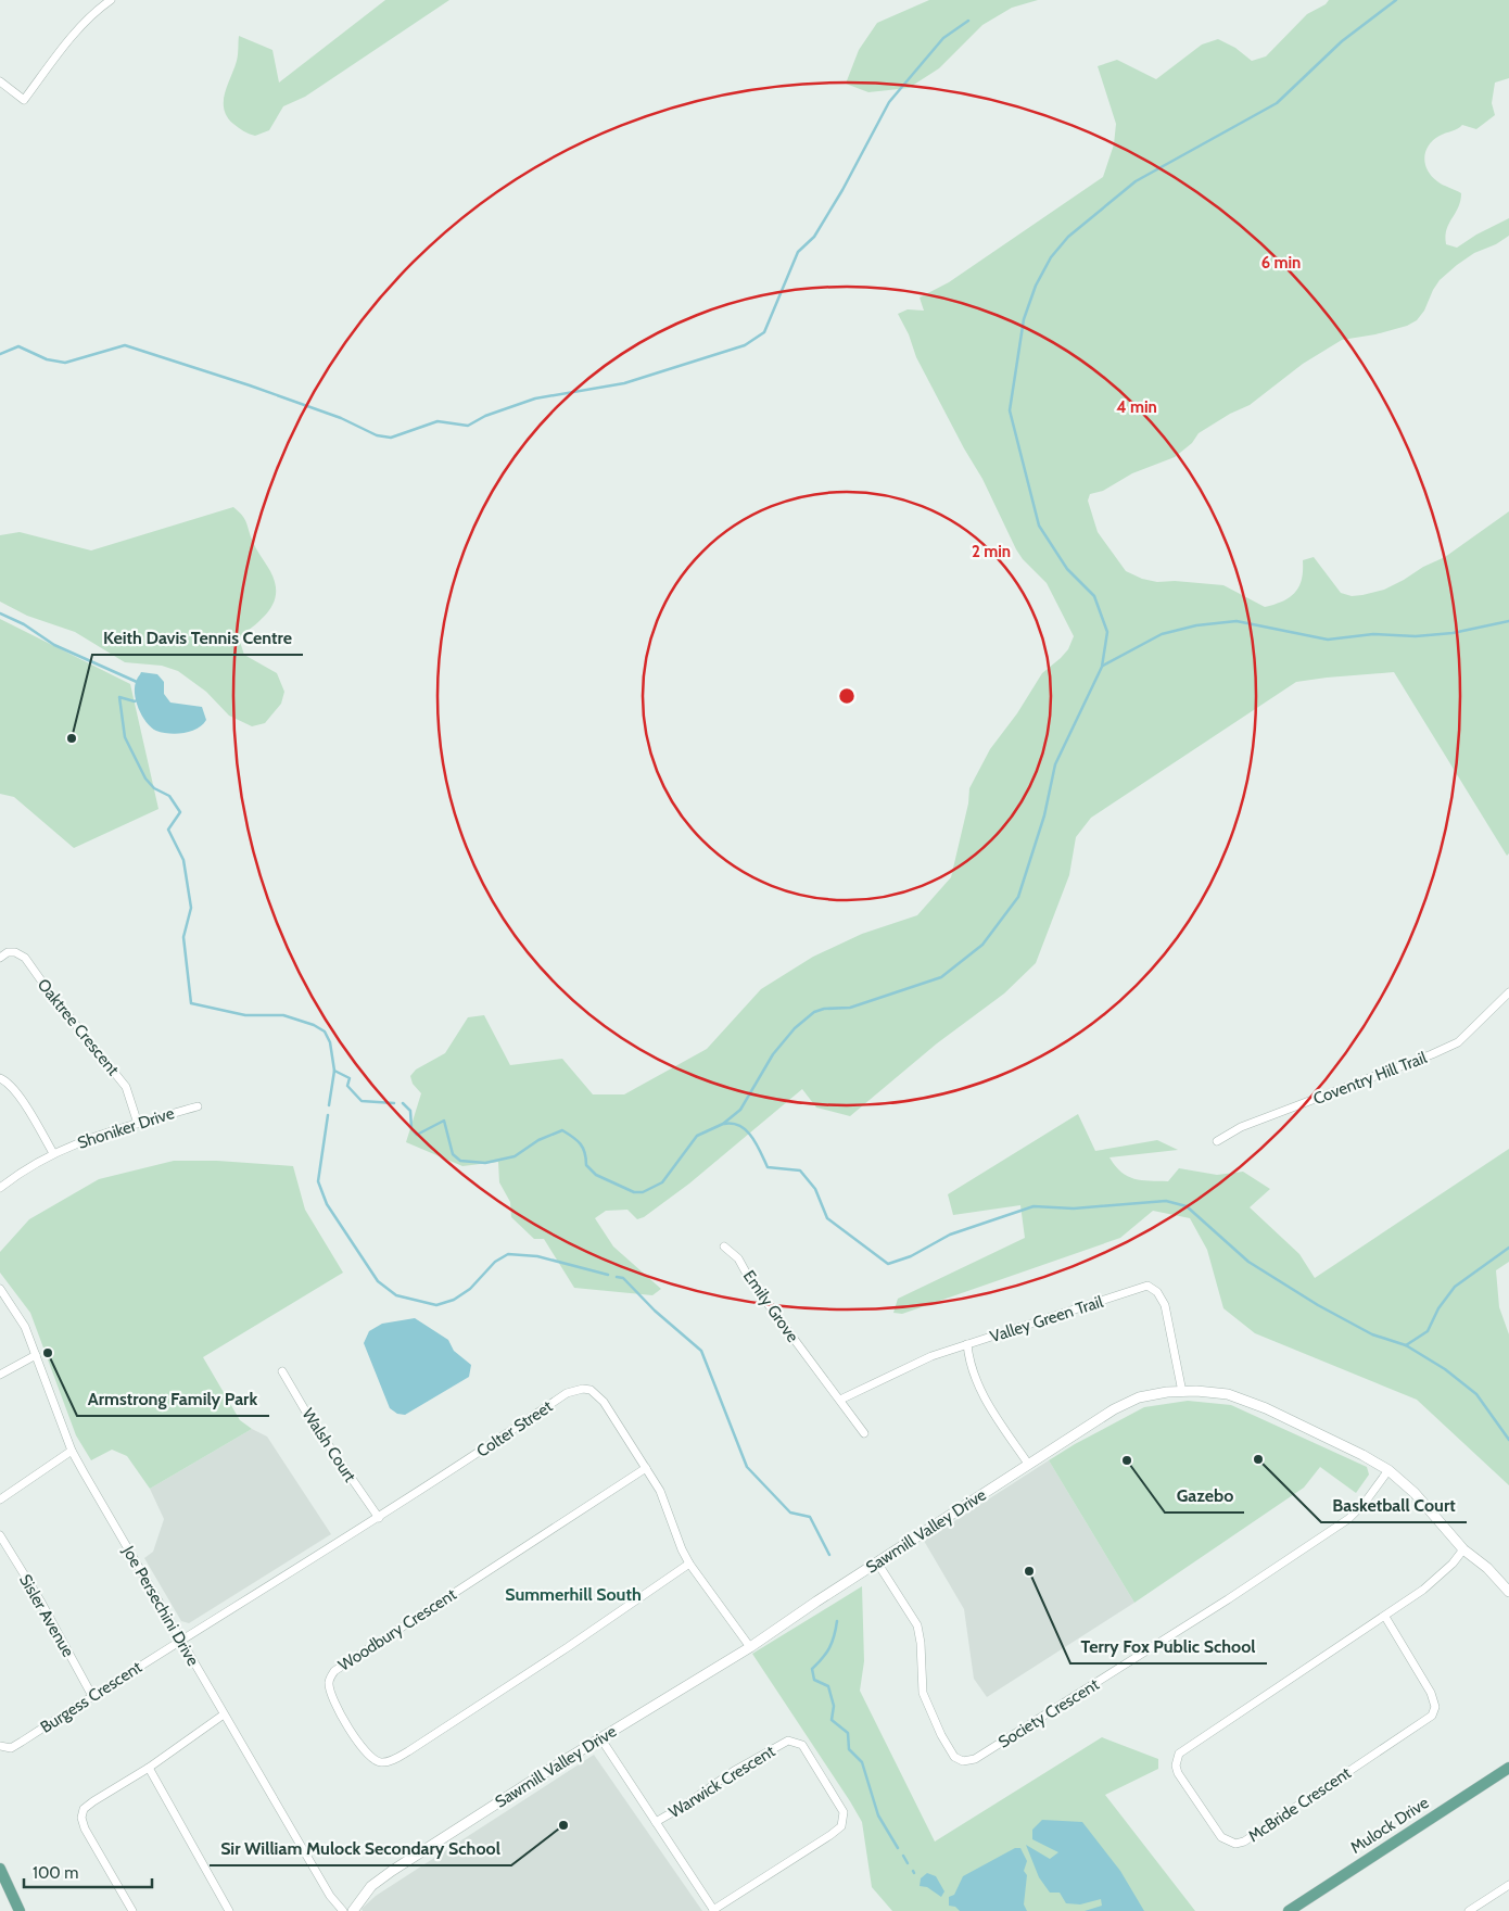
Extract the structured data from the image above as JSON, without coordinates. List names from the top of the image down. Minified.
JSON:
{"streets":{"main road":["Mulock Drive"],"street":["Oaktree Crescent","Coventry Hill Trail","Shoniker Drive","Emily Grove","Valley Green Trail","Colter Street","Walsh Court","Sawmill Valley Drive","Joe Persechini Drive","Sisler Avenue","Woodbury Crescent","Burgess Crescent","Society Crescent","Warwick Crescent","McBride Crescent"]},"crossings":[["Oaktree Crescent","Shoniker Drive"],["Emily Grove","Valley Green Trail"],["Valley Green Trail","Sawmill Valley Drive"],["Colter Street","Walsh Court"],["Colter Street","Sawmill Valley Drive"],["Colter Street","Joe Persechini Drive"],["Colter Street","Woodbury Crescent"],["Colter Street","Burgess Crescent"],["Sawmill Valley Drive","Society Crescent"],["Sawmill Valley Drive","McBride Crescent"],["Joe Persechini Drive","Burgess Crescent"],["Sisler Avenue","Burgess Crescent"]],"districts":["Summerhill South"],"places":["Keith Davis Tennis Centre","Armstrong Family Park","Basketball Court","Gazebo","Terry Fox Public School","Sir William Mulock Secondary School"],"scale_bar":"100 m","rings":["6 min","4 min","2 min"]}
